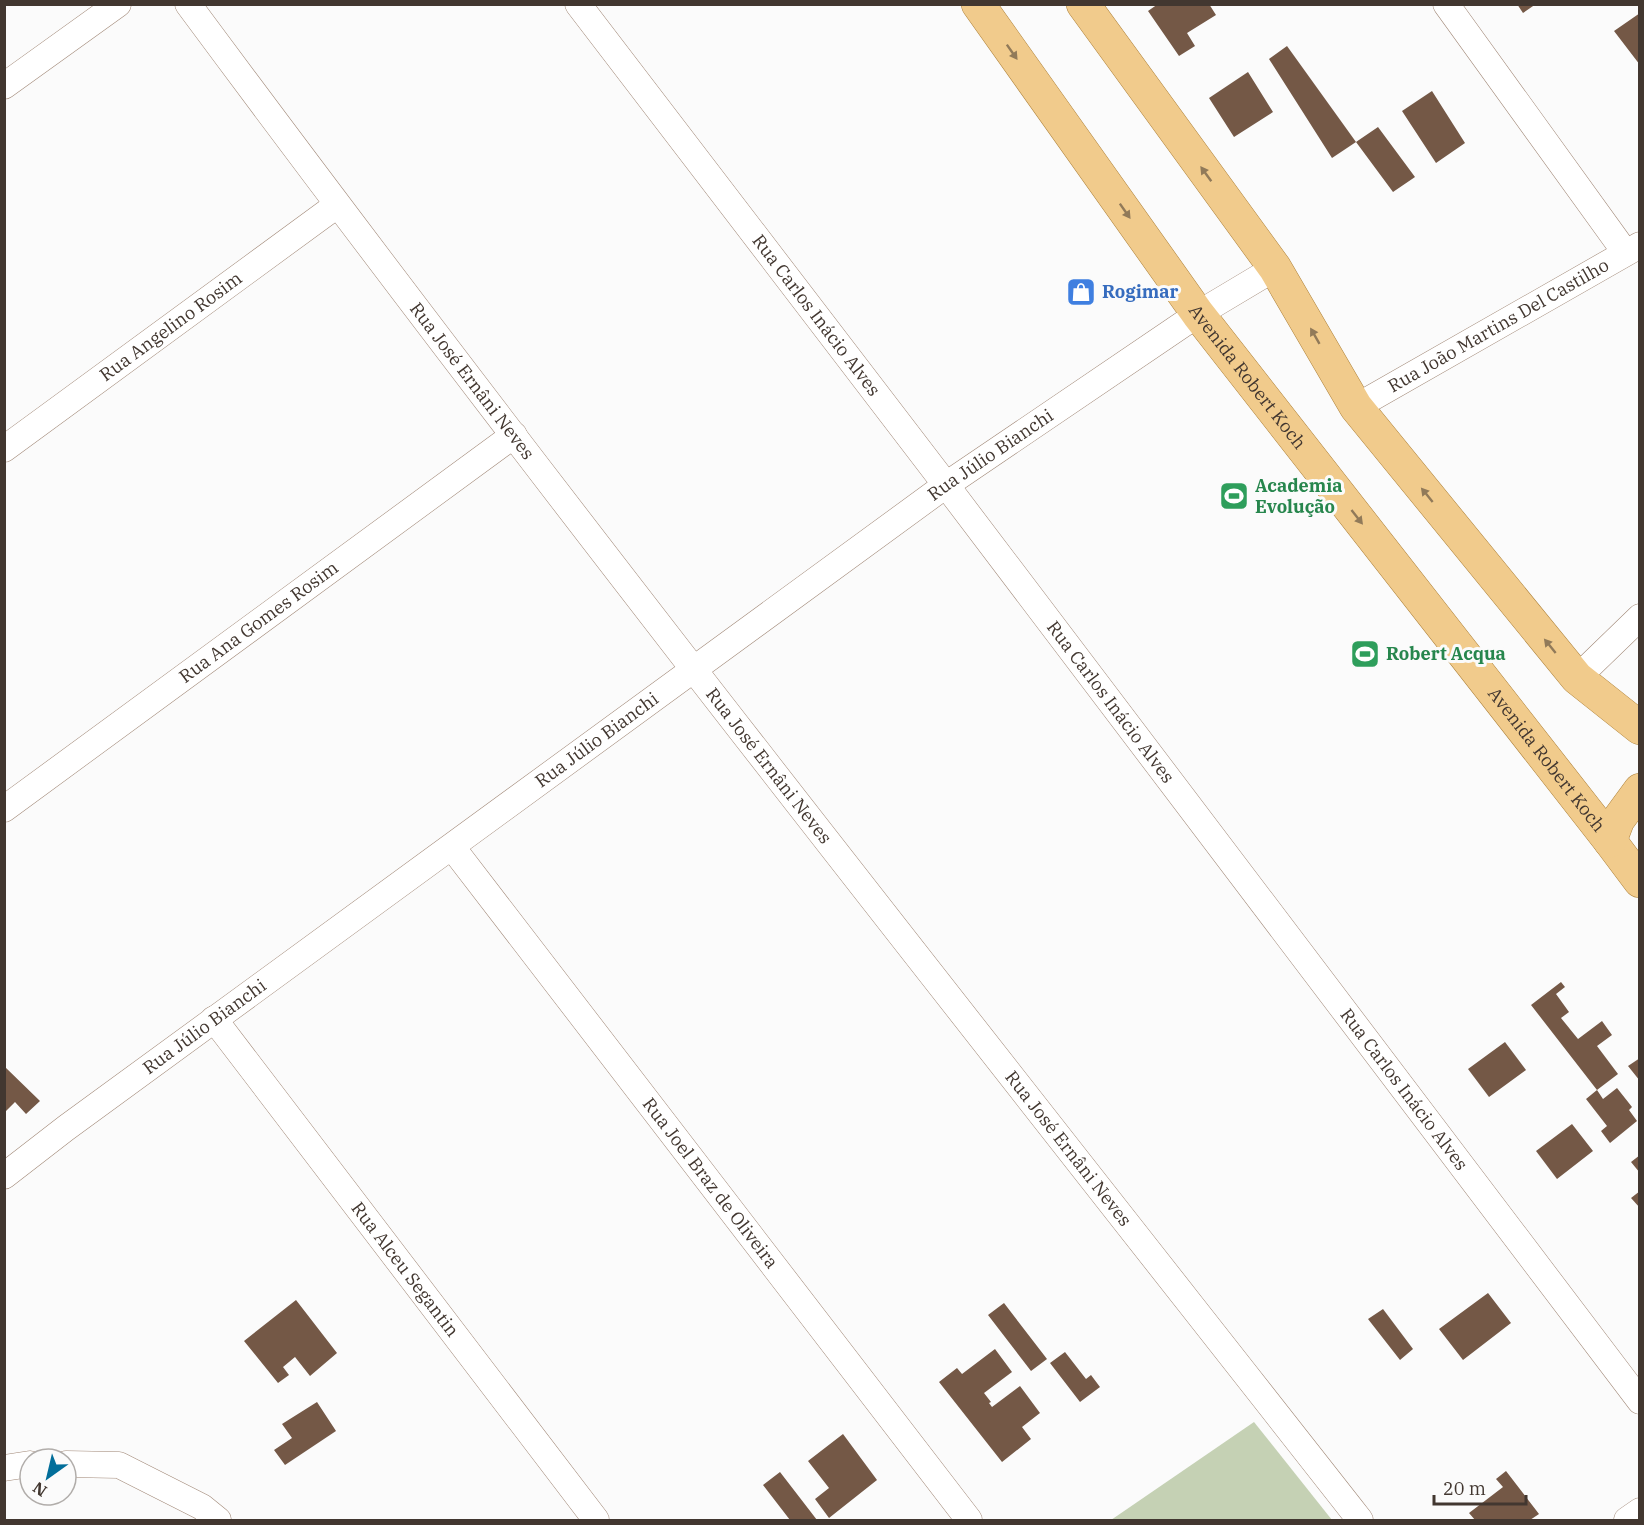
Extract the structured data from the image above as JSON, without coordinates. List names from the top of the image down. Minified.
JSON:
{"streets":{"main road":["Avenida Robert Koch"],"street":["Rua Carlos Inácio Alves","Rua João Martins Del Castilho","Rua Angelino Rosim","Rua José Ernâni Neves","Rua Júlio Bianchi","Rua Ana Gomes Rosim","Rua Joel Braz de Oliveira","Rua Alceu Segantin"]},"crossings":[["Rua Carlos Inácio Alves","Rua Júlio Bianchi"],["Rua Angelino Rosim","Rua José Ernâni Neves"],["Avenida Robert Koch","Rua Júlio Bianchi"],["Rua José Ernâni Neves","Rua Júlio Bianchi"],["Rua José Ernâni Neves","Rua Ana Gomes Rosim"],["Rua Júlio Bianchi","Rua Joel Braz de Oliveira"],["Rua Júlio Bianchi","Rua Alceu Segantin"]],"places":{"shop":["Rogimar"],"sports":["Academia Evolução","Robert Acqua"]},"scale_bar":"20 m","north":"bottom left"}
